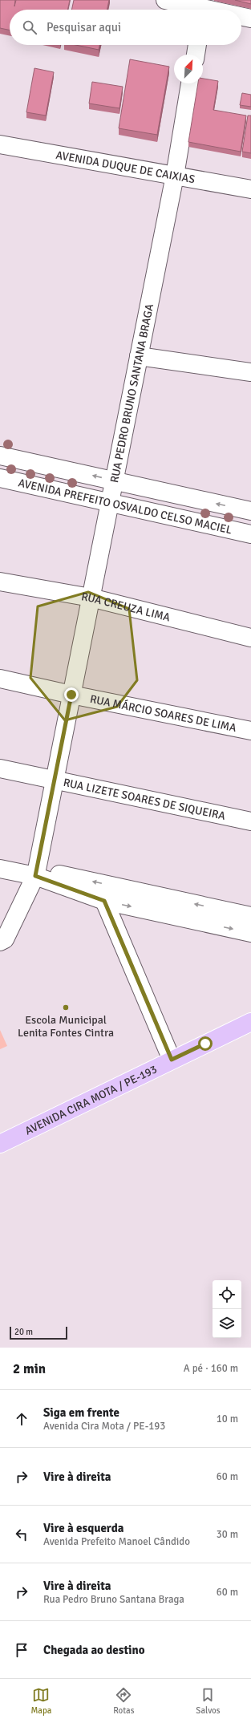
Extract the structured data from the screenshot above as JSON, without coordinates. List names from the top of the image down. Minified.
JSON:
{"streets":{"main road":["AVENIDA CIRA MOTA / PE-193"],"street":["AVENIDA DUQUE DE CAIXIAS","RUA PEDRO BRUNO SANTANA BRAGA","AVENIDA PREFEITO OSVALDO CELSO MACIEL","RUA CREUZA LIMA","RUA MÁRCIO SOARES DE LIMA","RUA LIZETE SOARES DE SIQUEIRA"]},"crossings":[["AVENIDA DUQUE DE CAIXIAS","RUA PEDRO BRUNO SANTANA BRAGA"],["RUA PEDRO BRUNO SANTANA BRAGA","AVENIDA PREFEITO OSVALDO CELSO MACIEL"],["RUA PEDRO BRUNO SANTANA BRAGA","RUA CREUZA LIMA"],["RUA PEDRO BRUNO SANTANA BRAGA","RUA MÁRCIO SOARES DE LIMA"],["RUA PEDRO BRUNO SANTANA BRAGA","RUA LIZETE SOARES DE SIQUEIRA"]],"places":["Escola Municipal Lenita Fontes Cintra"],"scale_bar":"20 m","north":"top right","page":{"search":"Pesquisar aqui","scale":"20 m","heading":["2 min","A pé · 160 m"],"list":[["Siga em frente","Avenida Cira Mota / PE-193","10 m"],["Vire à direita","60 m"],["Vire à esquerda","Avenida Prefeito Manoel Cândido","30 m"],["Vire à direita","Rua Pedro Bruno Santana Braga","60 m"],"Chegada ao destino"],"nav":["Mapa","Rotas","Salvos"]}}
